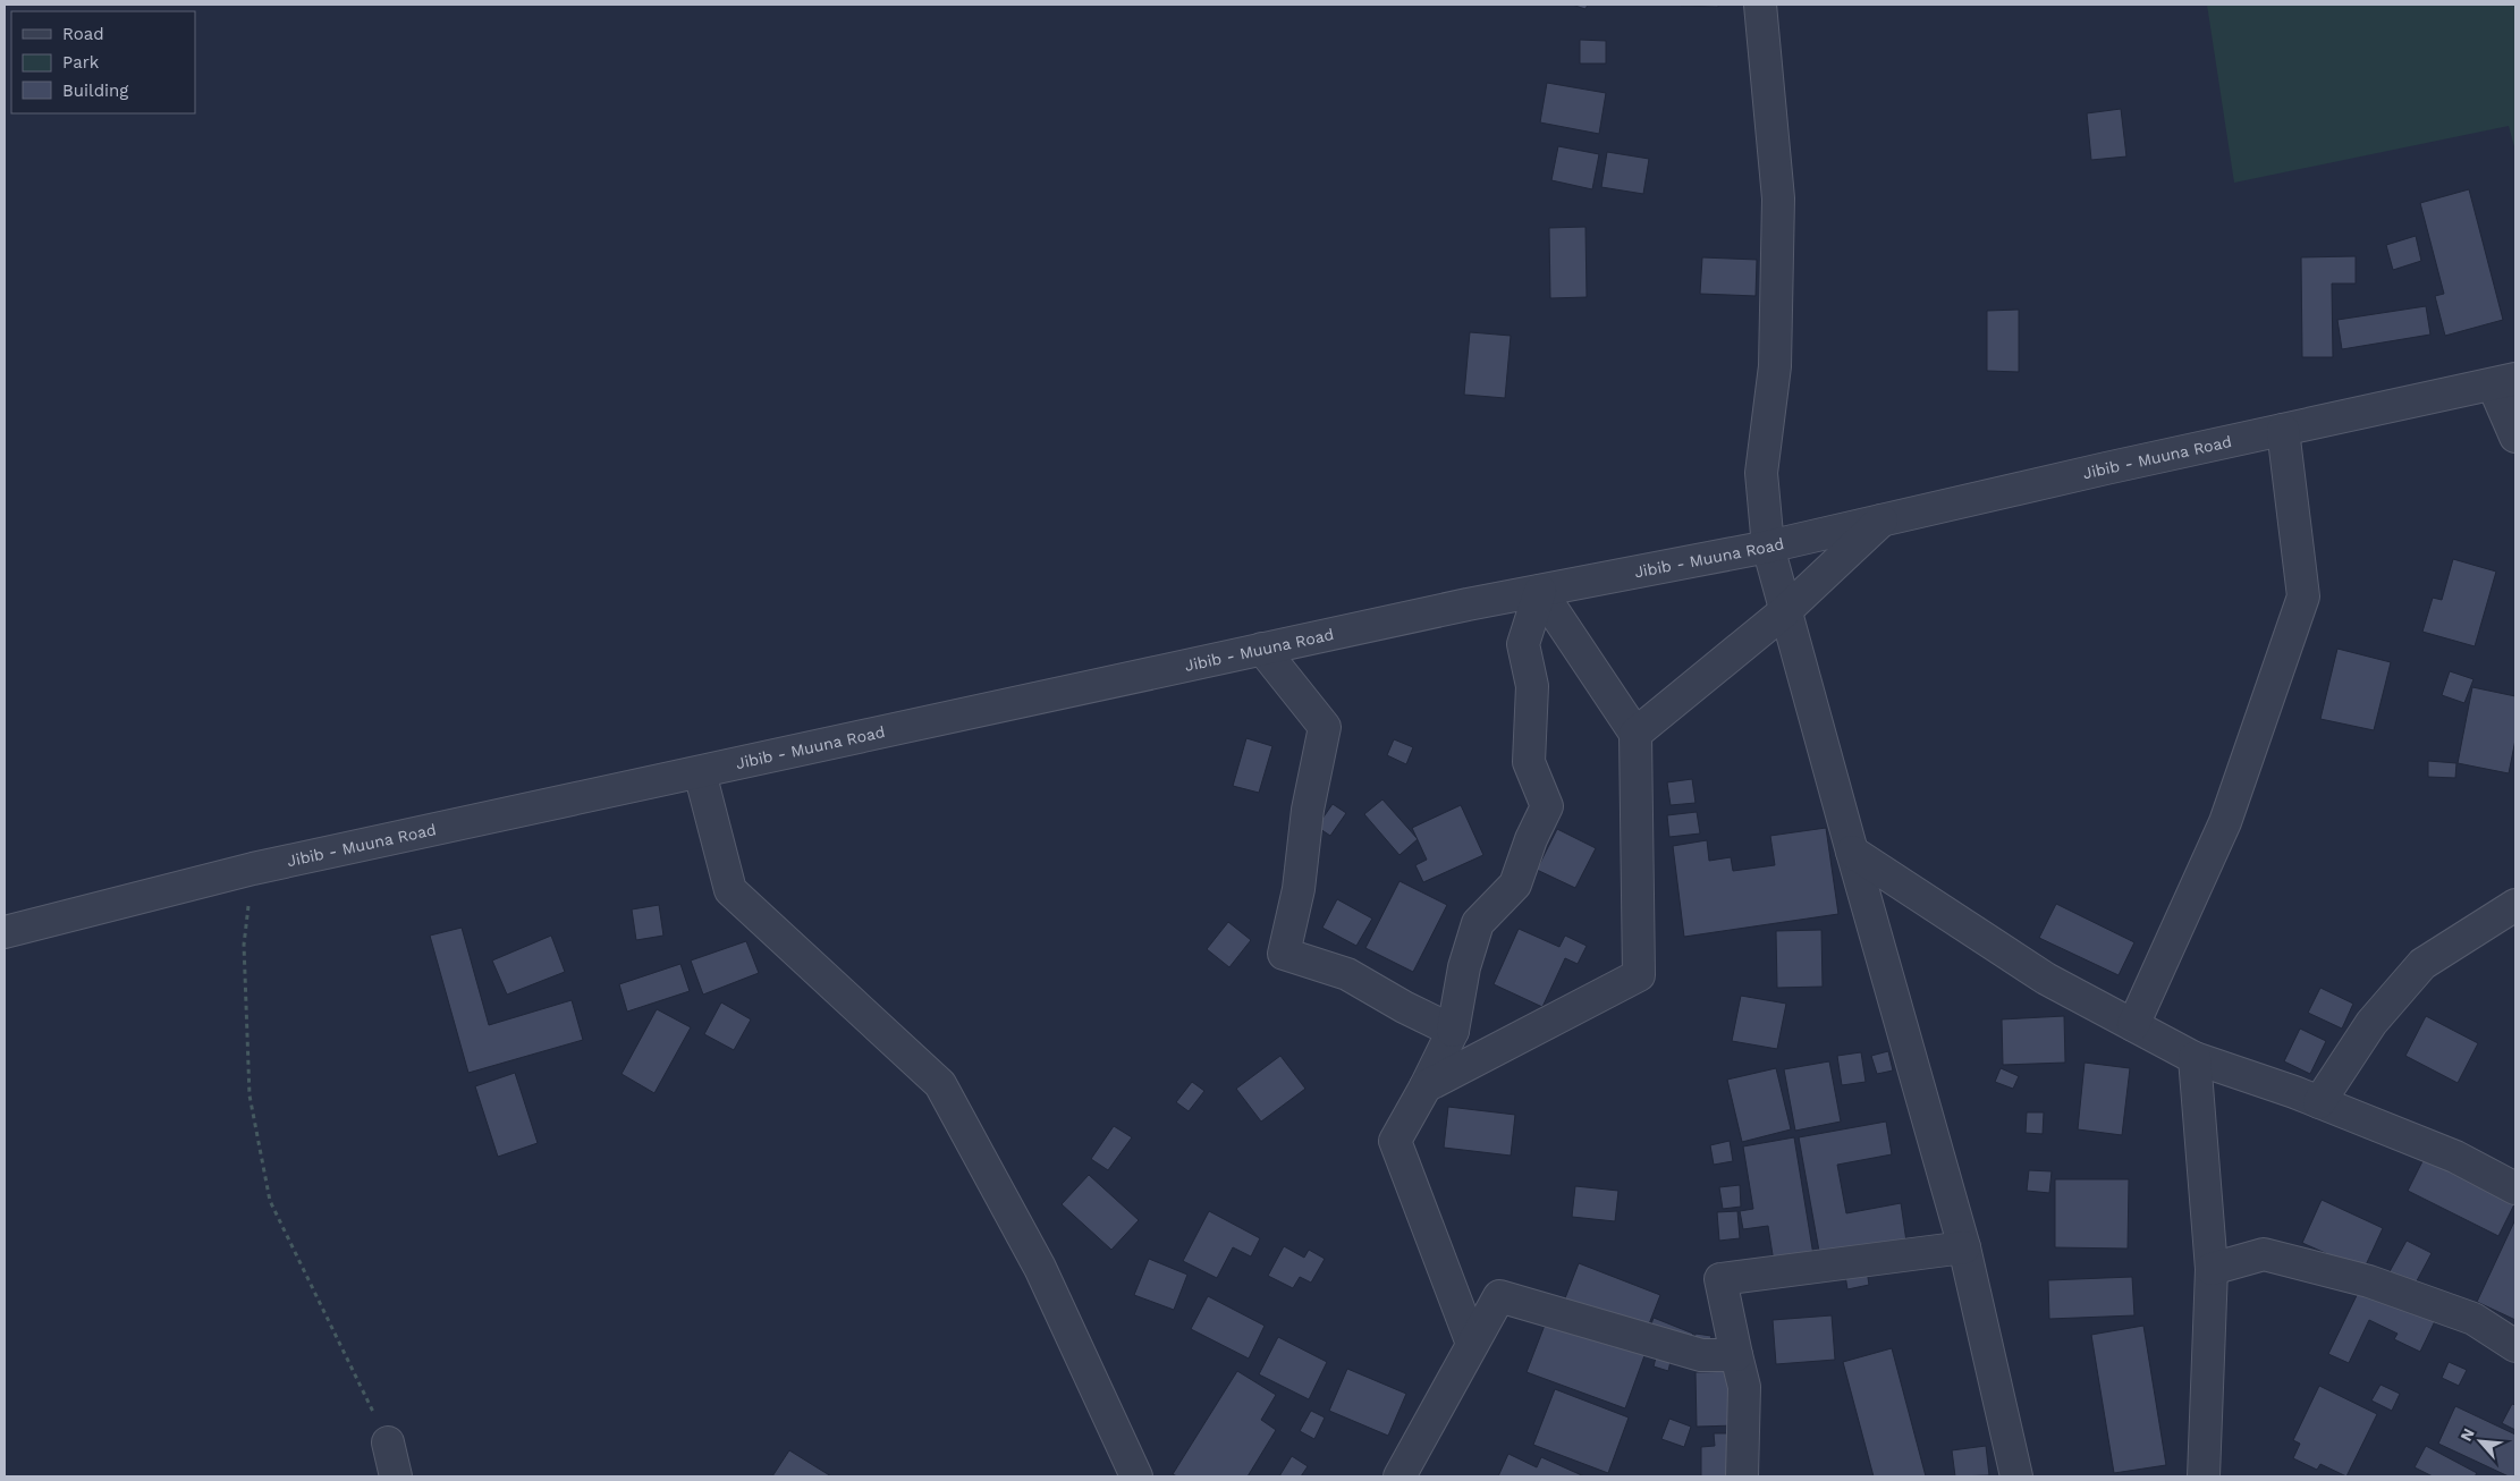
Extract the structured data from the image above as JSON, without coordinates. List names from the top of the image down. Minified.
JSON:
{"streets":{"street":["Jibib - Muuna Road"]},"legend":["Road","Park","Building"],"north":"top left"}
